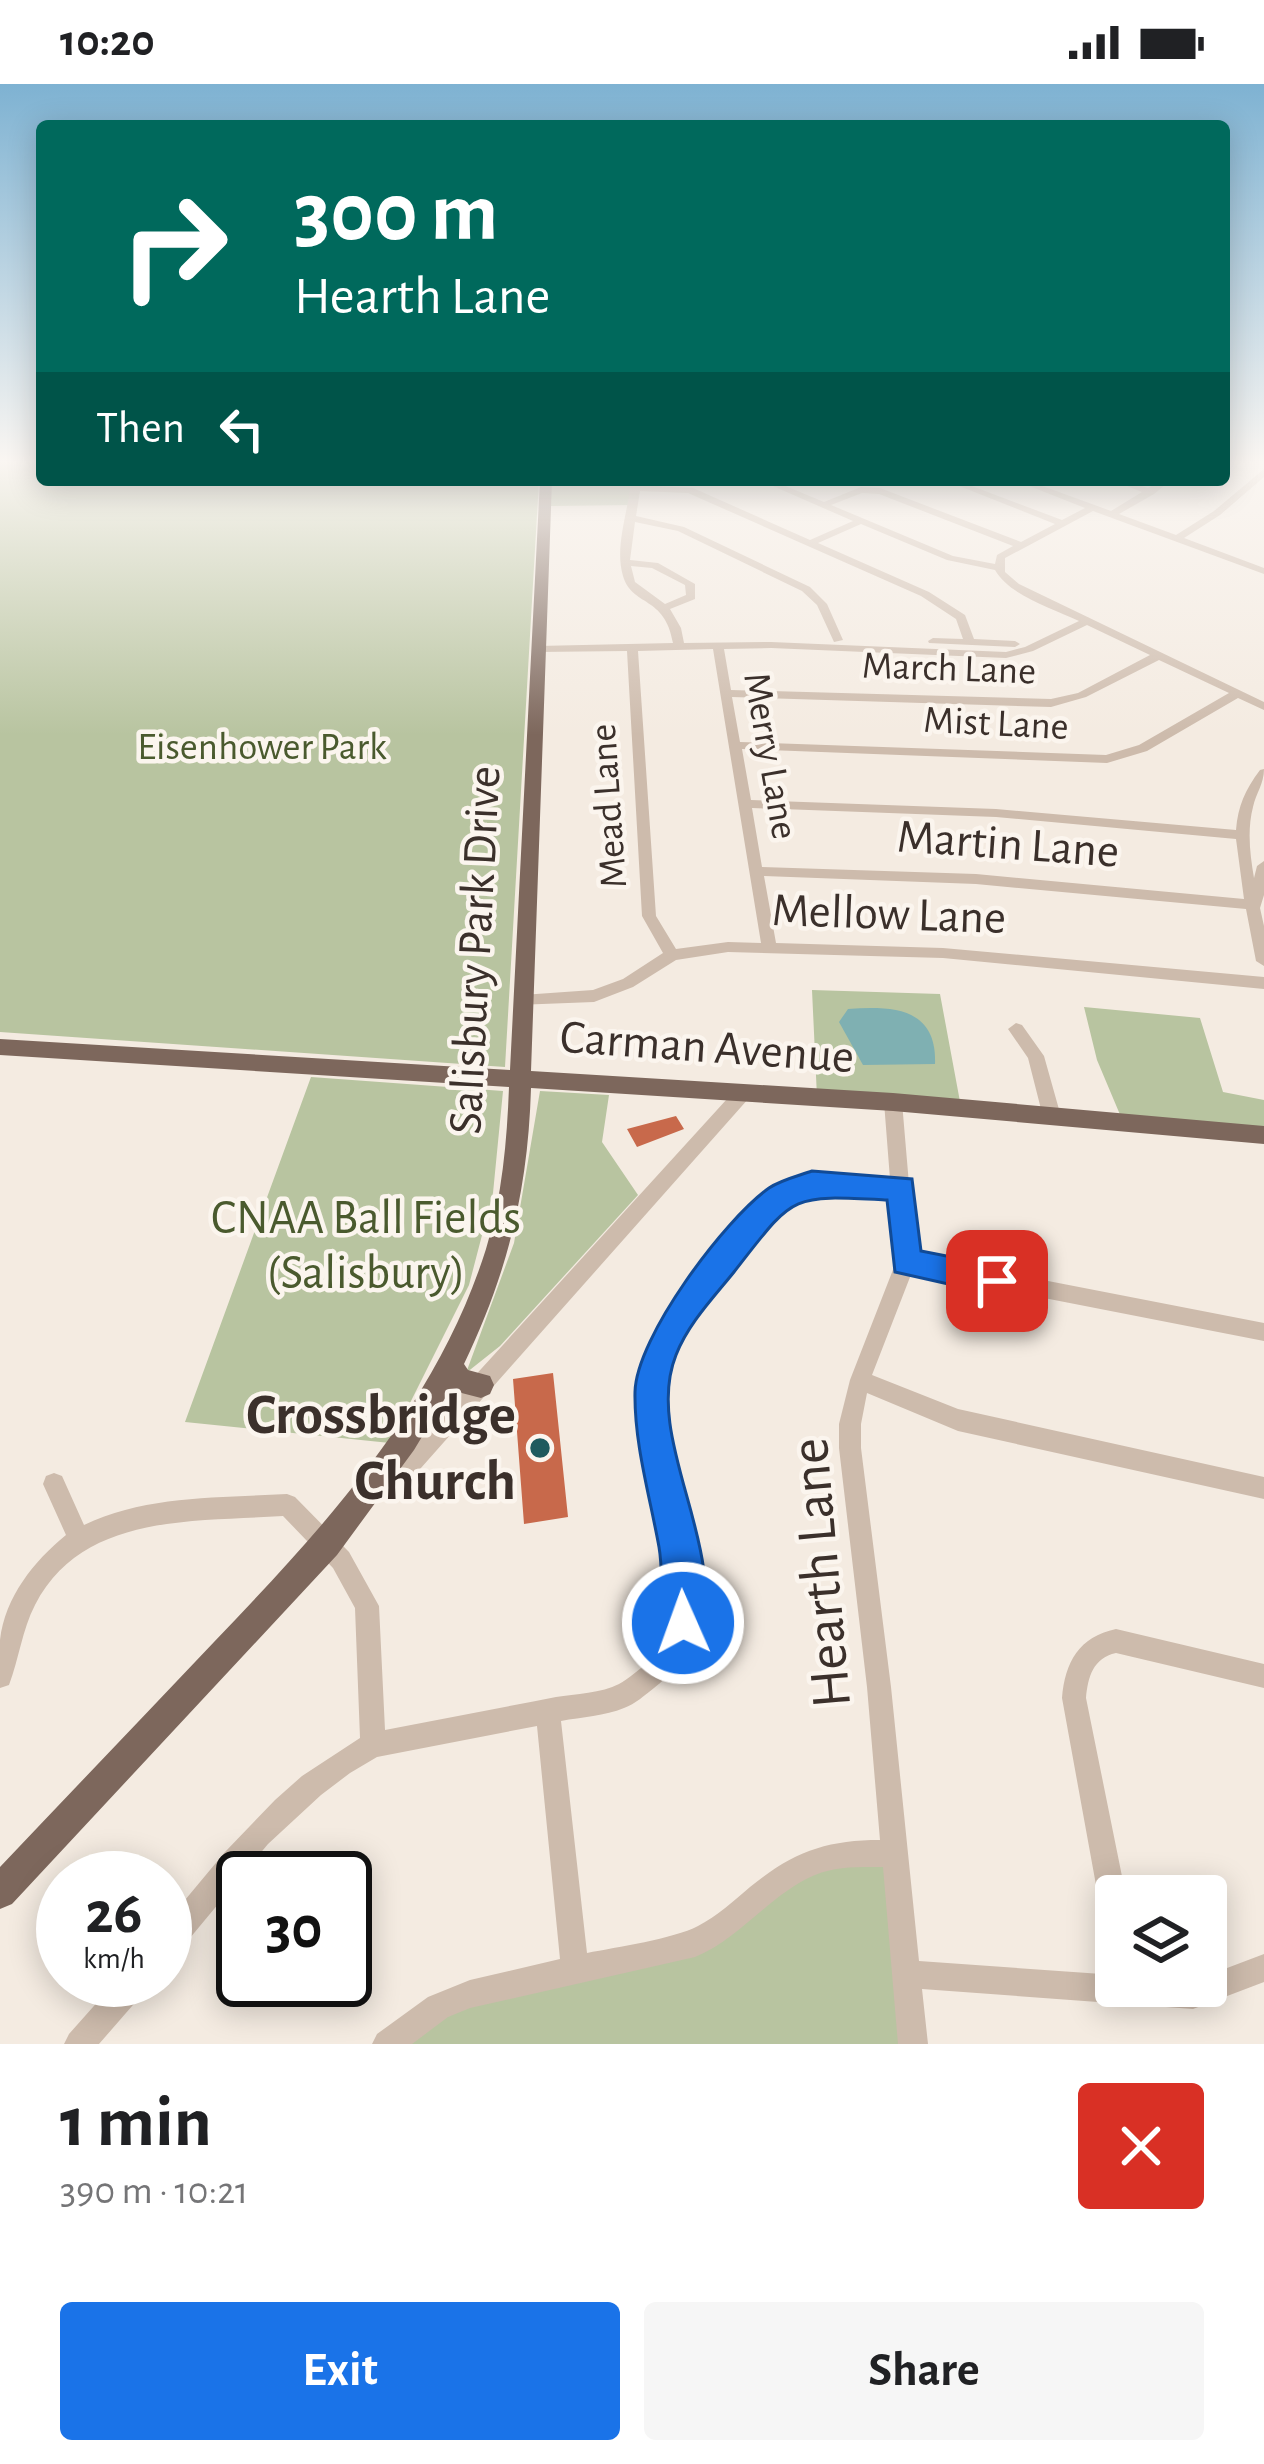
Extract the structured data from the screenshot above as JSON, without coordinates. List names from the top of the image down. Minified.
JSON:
{"streets":{"main road":["Salisbury Park Drive","Carman Avenue"],"street":["March Lane","Mist Lane","Merry Lane","Mead Lane","Martin Lane","Mellow Lane","Hearth Lane"]},"crossings":[["March Lane","Merry Lane"],["Mist Lane","Merry Lane"],["Merry Lane","Martin Lane"],["Merry Lane","Mellow Lane"],["Mead Lane","Mellow Lane"],["Mellow Lane","Salisbury Park Drive"],["Salisbury Park Drive","Carman Avenue"],["Carman Avenue","Hearth Lane"]],"parks":["Eisenhower Park","CNAA Ball Fields (Salisbury)"],"places":["Crossbridge Church"],"page":{"status":"10:20","turn":["300 m","Hearth Lane"],"then":"Then","speed":"26 km/h","limit":"30","heading":["1 min","390 m · 10:21"],"buttons":["Exit","Share"]}}
